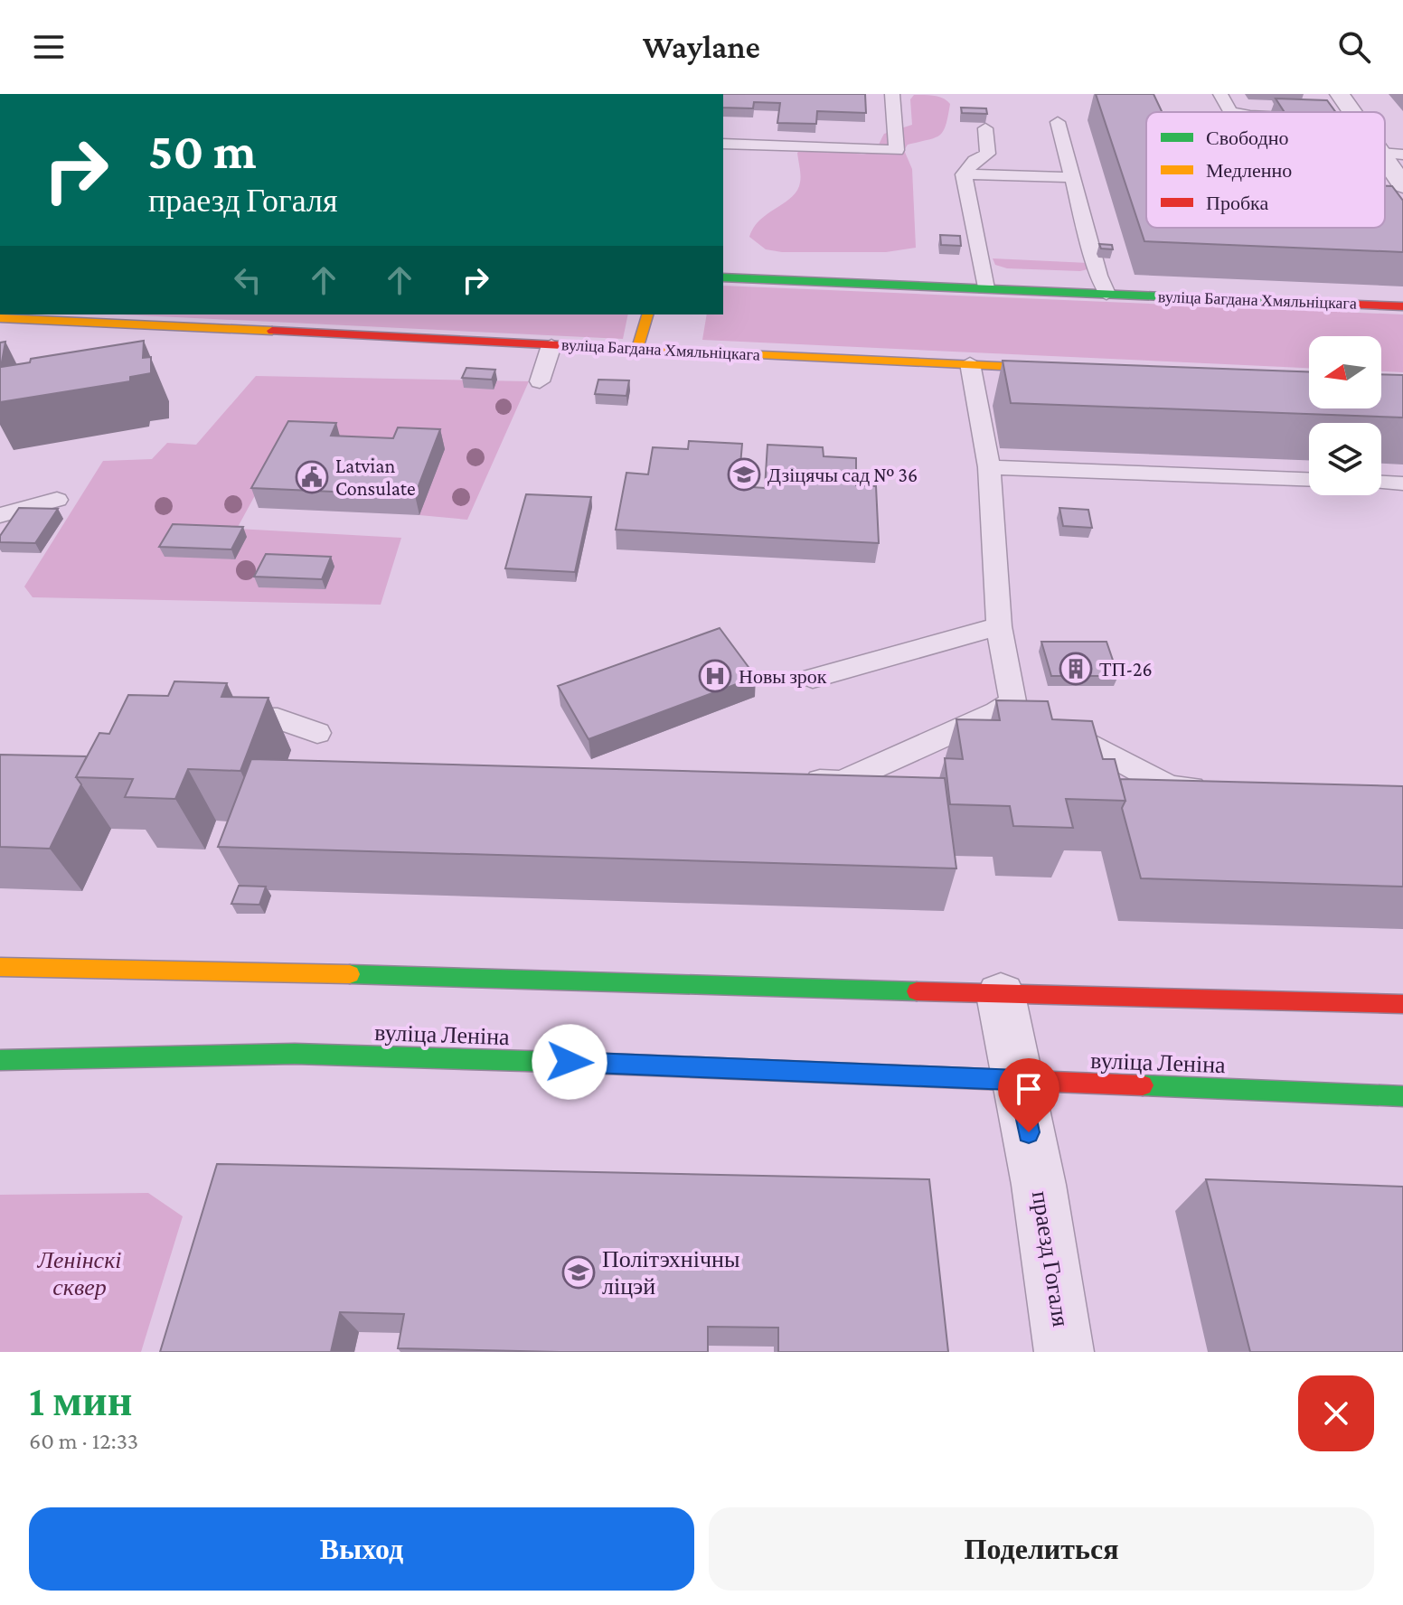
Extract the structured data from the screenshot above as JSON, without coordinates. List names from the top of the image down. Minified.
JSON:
{"streets":{"street":["вуліца Багдана Хмяльніцкага","вуліца Леніна","праезд Гогаля"]},"crossings":[["вуліца Леніна","праезд Гогаля"]],"parks":["Ленінскі сквер"],"places":{"school or university":["Дзіцячы сад № 36","Політэхнічны ліцэй"],"public building":["Latvian Consulate"],"building":["ТП-26"],"hospital":["Новы зрок"]},"legend":["Свободно","Медленно","Пробка"],"north":"left","page":{"header":"Waylane","turn":["50 m","праезд Гогаля"],"heading":["1 мин","60 m · 12:33"],"buttons":["Выход","Поделиться"]}}
